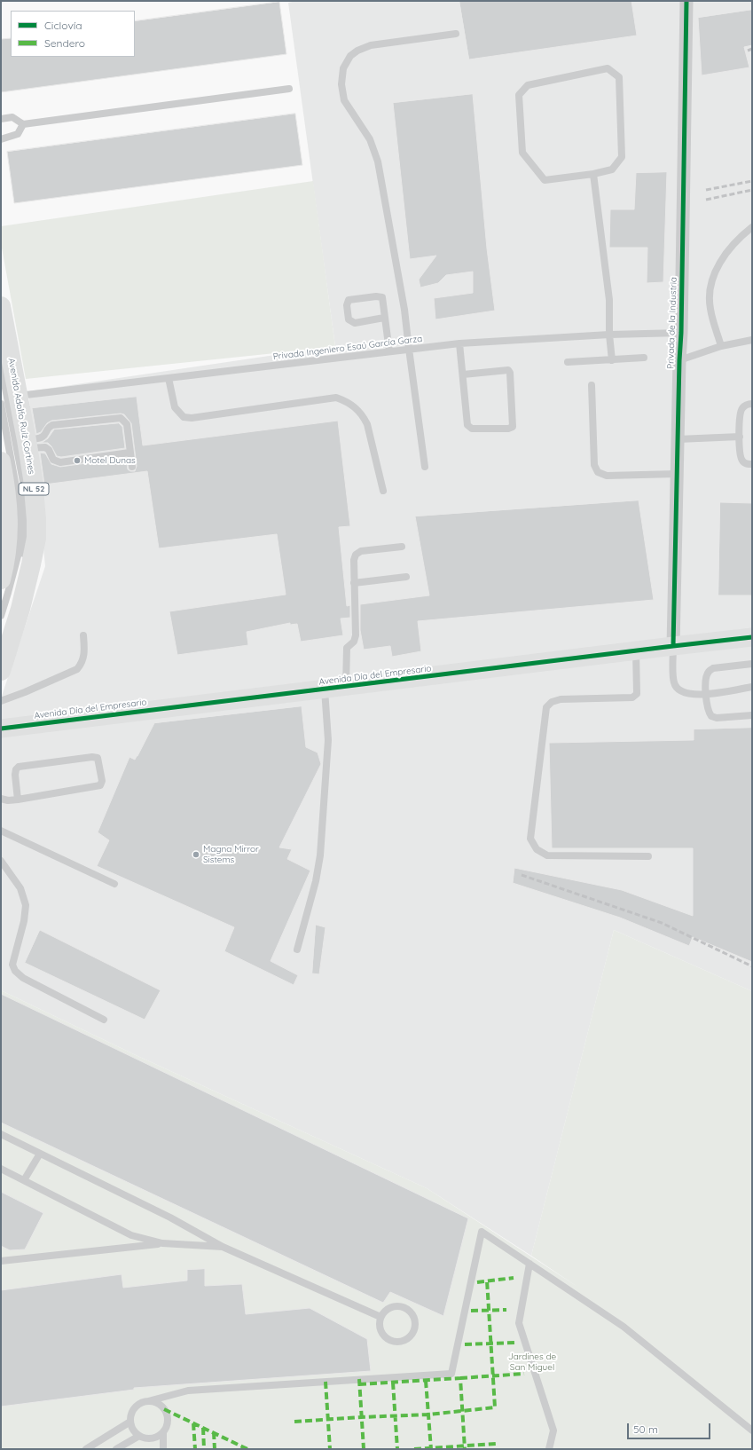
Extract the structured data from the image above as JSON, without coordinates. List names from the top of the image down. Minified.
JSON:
{"streets":{"main road":["Avenida Adolfo Ruíz Cortines","NL 52"],"street":["Privada de la Industria","Avenida Día del Empresario"],"lane":["Privada Ingeniero Esaú García Garza"]},"crossings":[["Privada de la Industria","Privada Ingeniero Esaú García Garza"],["Privada de la Industria","Avenida Día del Empresario"],["Privada Ingeniero Esaú García Garza","Avenida Adolfo Ruíz Cortines"]],"parks":["Jardines de San Miguel"],"places":["Motel Dunas","Magna Mirror Sistems"],"legend":["Ciclovía","Sendero"],"scale_bar":"50 m"}
